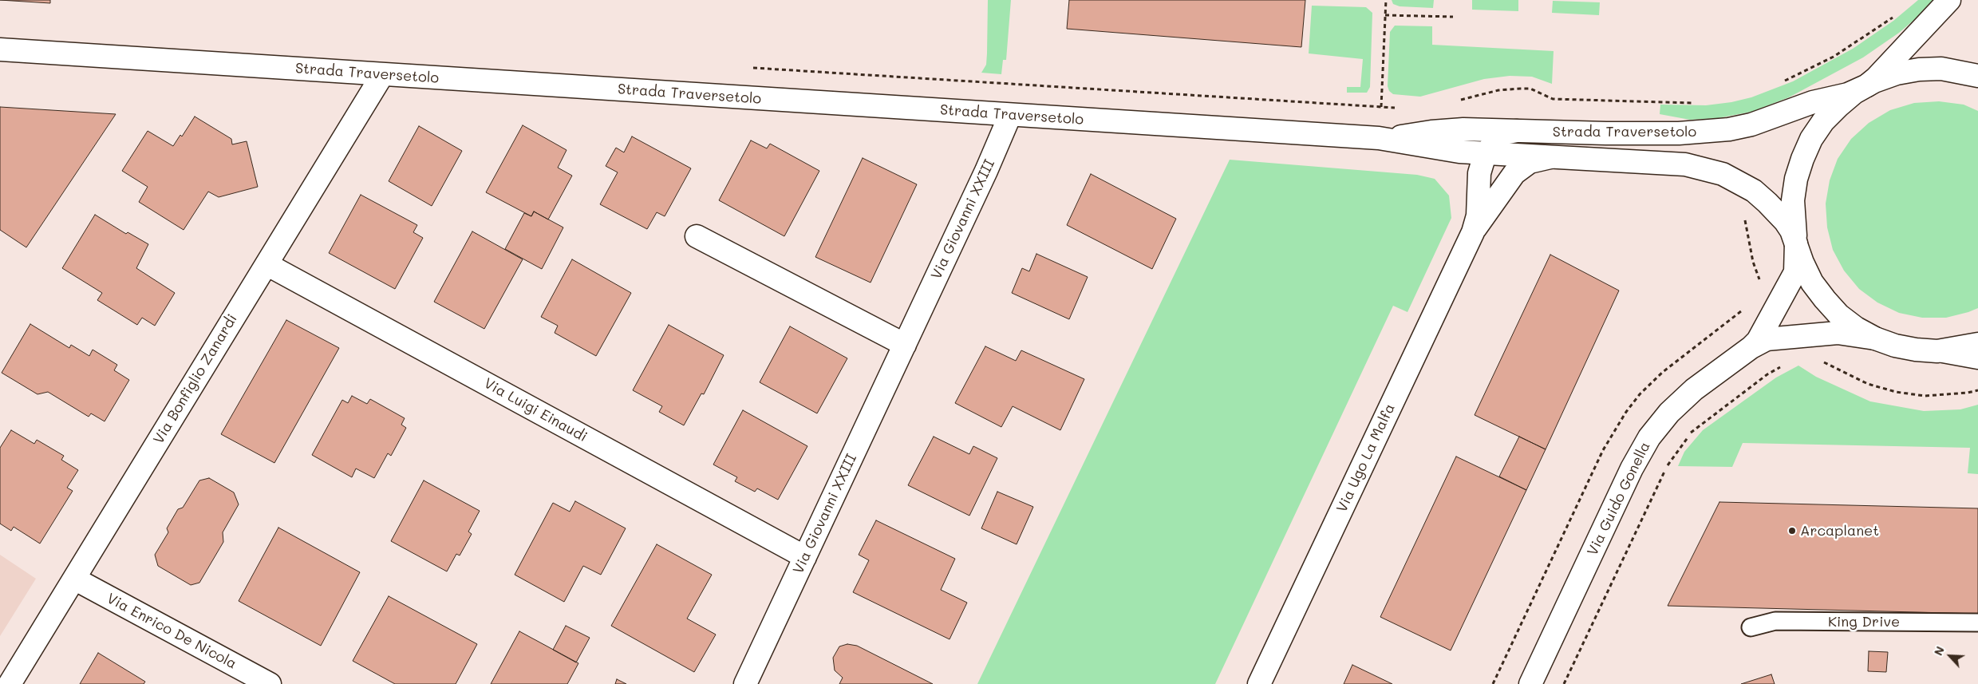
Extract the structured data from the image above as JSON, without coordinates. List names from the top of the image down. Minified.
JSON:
{"streets":{"street":["Strada Traversetolo","Via Giovanni XXIII","Via Bonfiglio Zanardi","Via Luigi Einaudi","Via Ugo La Malfa","Via Guido Gonella","Via Enrico De Nicola"],"lane":["King Drive"]},"crossings":[["Strada Traversetolo","Via Giovanni XXIII"],["Strada Traversetolo","Via Bonfiglio Zanardi"],["Strada Traversetolo","Via Ugo La Malfa"],["Strada Traversetolo","Via Guido Gonella"],["Via Giovanni XXIII","Via Luigi Einaudi"],["Via Bonfiglio Zanardi","Via Luigi Einaudi"],["Via Bonfiglio Zanardi","Via Enrico De Nicola"]],"places":["Arcaplanet"],"north":"top left"}
